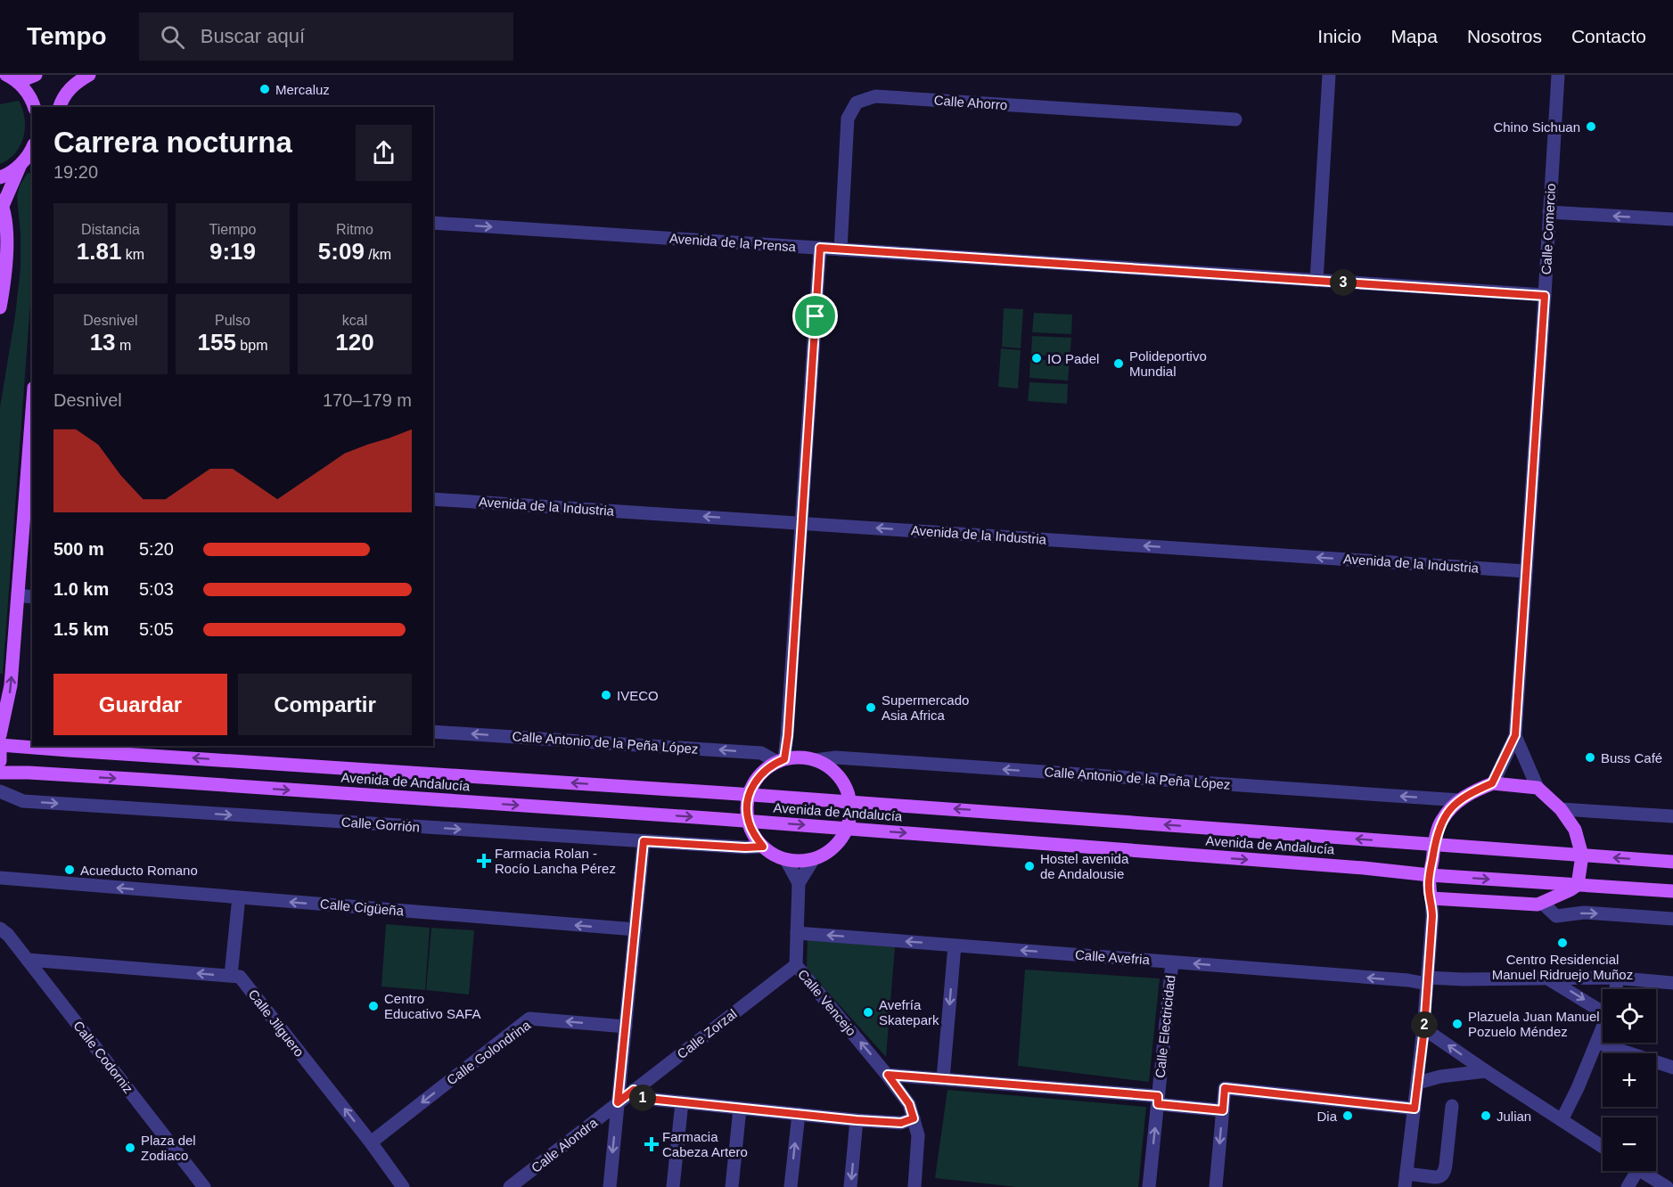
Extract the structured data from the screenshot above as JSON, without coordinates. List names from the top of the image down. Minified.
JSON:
{"streets":{"main road":["Avenida de Andalucía"],"street":["Calle Ahorro","Calle Comercio","Avenida de la Prensa","Avenida de la Industria","Calle Antonio de la Peña López","Calle Gorrión","Calle Cigüeña","Calle Avefria","Calle Vencejo","Calle Jilguero","Calle Electricidad","Calle Zorzal","Calle Golondrina","Calle Codorniz","Calle Alondra"]},"crossings":[["Calle Ahorro","Avenida de la Prensa"],["Calle Comercio","Avenida de la Prensa"],["Calle Comercio","Avenida de la Industria"],["Calle Avefria","Calle Vencejo"],["Calle Avefria","Calle Electricidad"],["Calle Vencejo","Calle Zorzal"],["Calle Jilguero","Calle Golondrina"],["Calle Zorzal","Calle Alondra"]],"one_way":["Avenida de la Industria","Calle Antonio de la Peña López","Calle Gorrión","Calle Avefria","Calle Vencejo","Calle Jilguero","Calle Golondrina"],"places":{"other":["Mercaluz","Chino Sichuan","IO Padel","Polideportivo Mundial","IVECO","Supermercado Asia Africa","Buss Café","Hostel avenida de Andalousie","Acueducto Romano","Centro Residencial Manuel Ridruejo Muñoz","Centro Educativo SAFA","Avefría Skatepark","Plazuela Juan Manuel Pozuelo Méndez","Dia","Julian","Plaza del Zodiaco"],"health":["Farmacia Rolan - Rocío Lancha Pérez","Farmacia Cabeza Artero"]},"page":{"header":"Tempo","search":"Buscar aquí","nav":["Inicio","Mapa","Nosotros","Contacto"],"heading":["Carrera nocturna","19:20"],"stats":[["Distancia","1.81 km"],["Tiempo","9:19"],["Ritmo","5:09 /km"],["Desnivel","13 m"],["Pulso","155 bpm"],["kcal","120"]],"pins":["3","2","1"],"chart":["Desnivel","170–179 m"],"list":[{"name":"500 m","note":"5:20"},{"name":"1.0 km","note":"5:03"},{"name":"1.5 km","note":"5:05"}],"buttons":["Guardar","Compartir"],"map_buttons":["+","−"]}}
